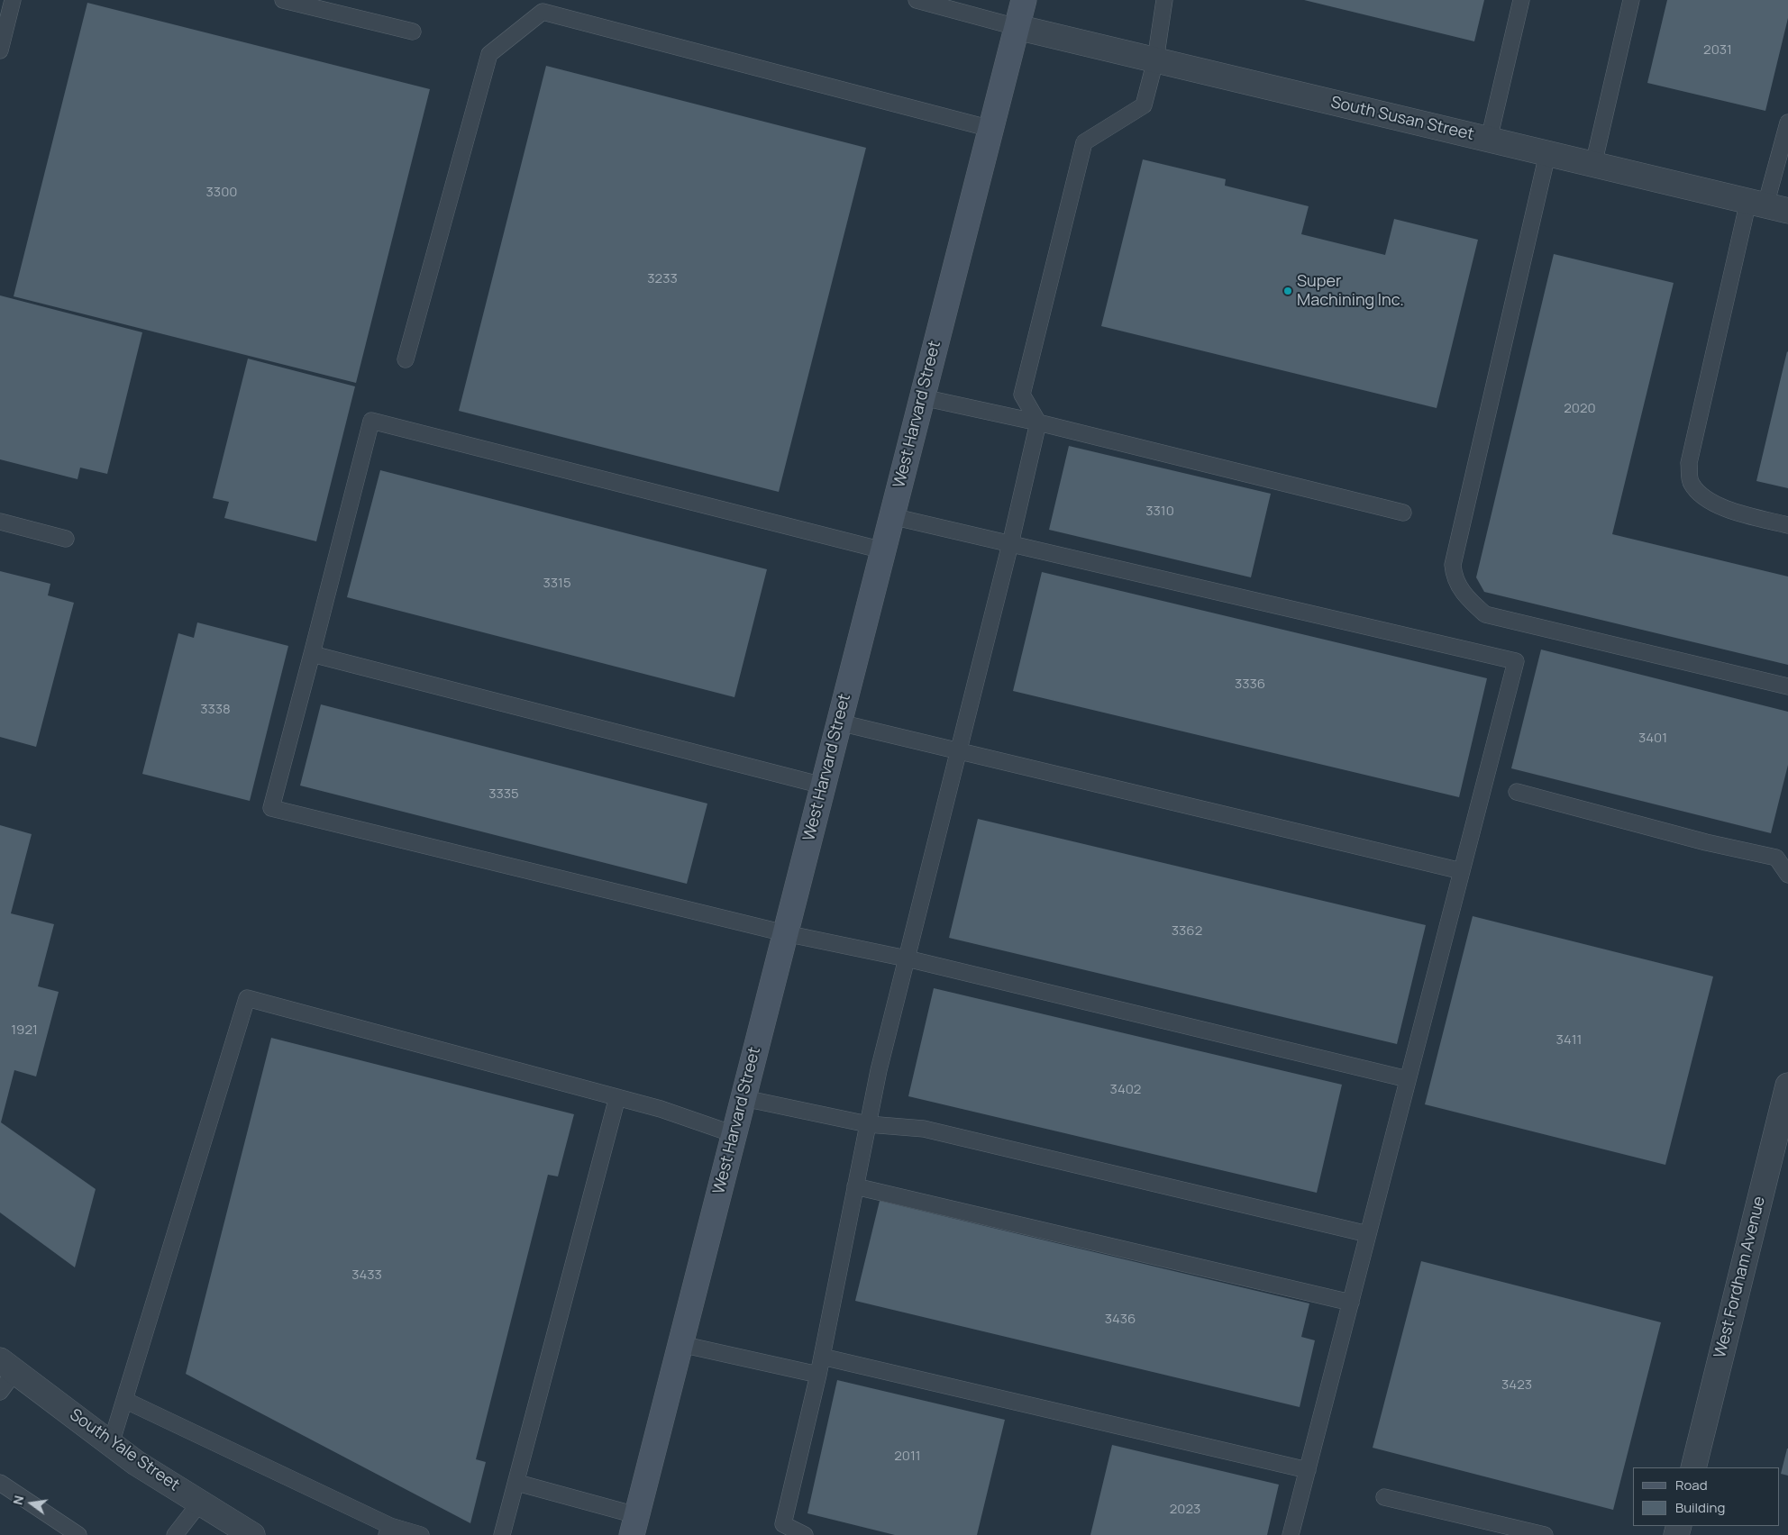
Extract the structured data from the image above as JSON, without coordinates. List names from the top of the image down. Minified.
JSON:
{"streets":{"street":["South Susan Street","West Harvard Street","West Fordham Avenue","South Yale Street"]},"crossings":[["South Susan Street","West Harvard Street"]],"places":["Super Machining Inc."],"house_numbers":["2031","3300","3233","2020","3310","3315","3336","3338","3401","3335","3362","1921","3411","3402","3433","3436","3423","2011","2023"],"legend":["Road","Building"],"north":"left"}
